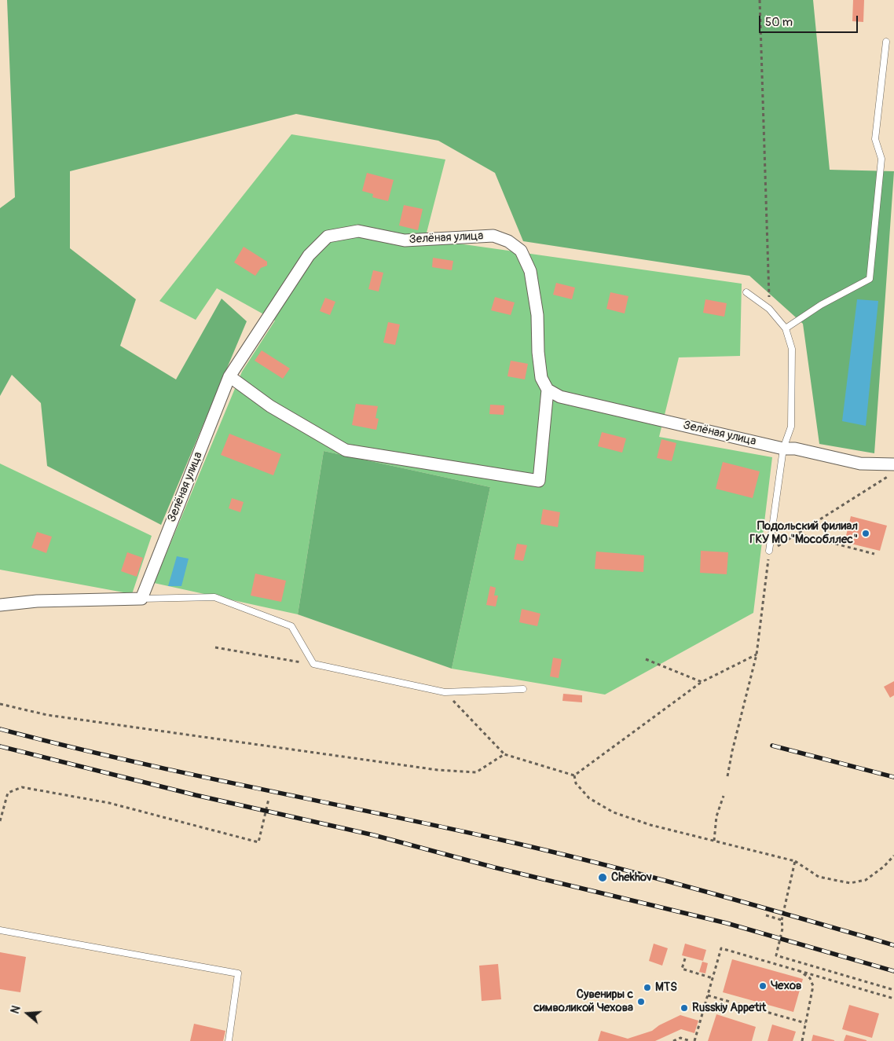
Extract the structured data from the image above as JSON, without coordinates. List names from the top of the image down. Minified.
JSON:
{"streets":{"street":["Зелёная улица"]},"places":["Подольский филиал ГКУ МО \"Мособллес\"","Chekhov","Чехов","MTS","Сувениры с символикой Чехова","Russkiy Appetit"],"scale_bar":"50 m","north":"left"}
